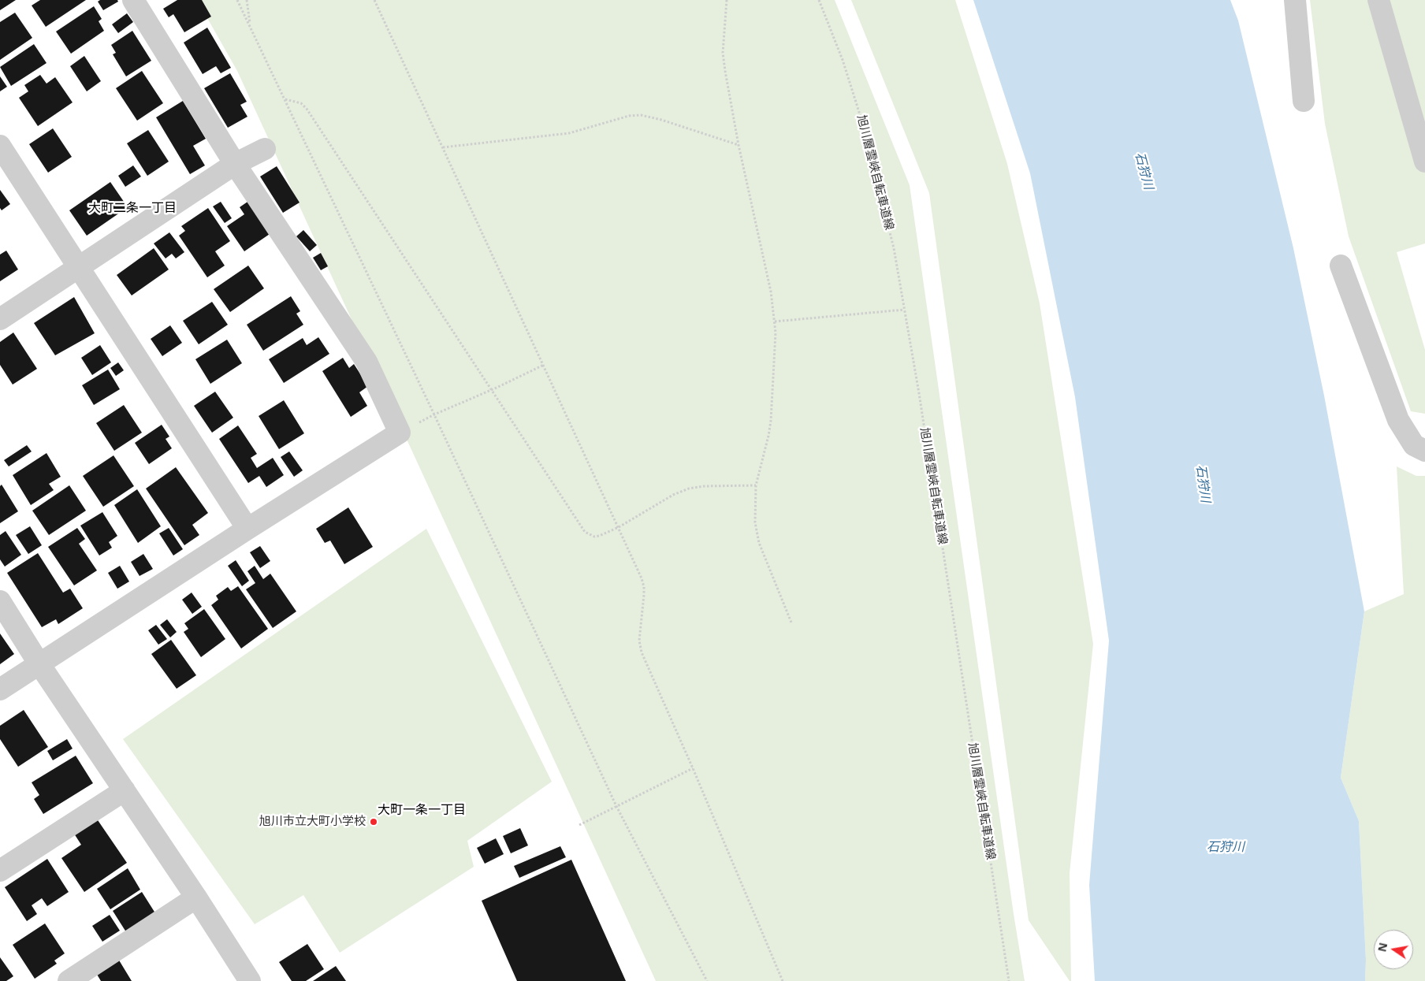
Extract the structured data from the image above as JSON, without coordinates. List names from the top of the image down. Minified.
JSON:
{"streets":{"path":["旭川層雲峡自転車道線"]},"districts":["大町二条一丁目","大町一条一丁目"],"water":["石狩川"],"places":["旭川市立大町小学校"],"north":"left"}
